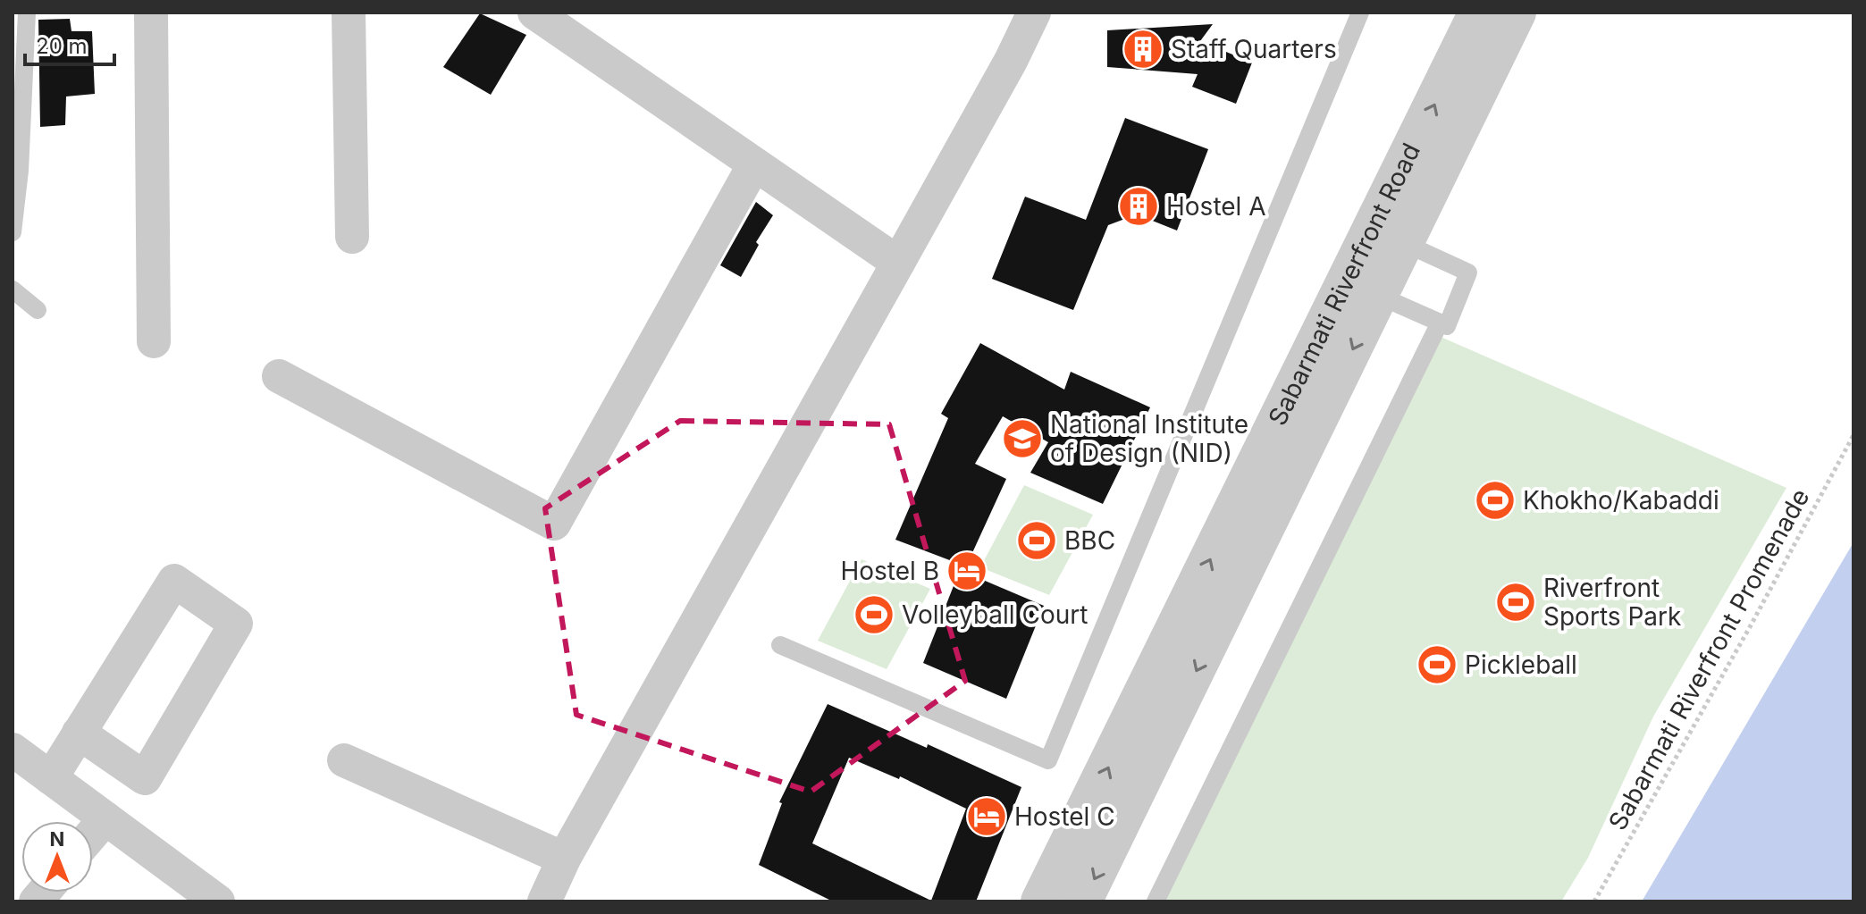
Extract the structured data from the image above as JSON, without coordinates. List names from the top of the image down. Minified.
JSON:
{"streets":{"street":["Sabarmati Riverfront Road"],"path":["Sabarmati Riverfront Promenade"]},"places":{"building":["Staff Quarters","Hostel A"],"school or university":["National Institute of Design (NID)"],"sports":["Khokho/Kabaddi","BBC","Riverfront Sports Park","Volleyball Court","Pickleball"],"hotel":["Hostel B","Hostel C"]},"scale_bar":"20 m","north":"top"}
